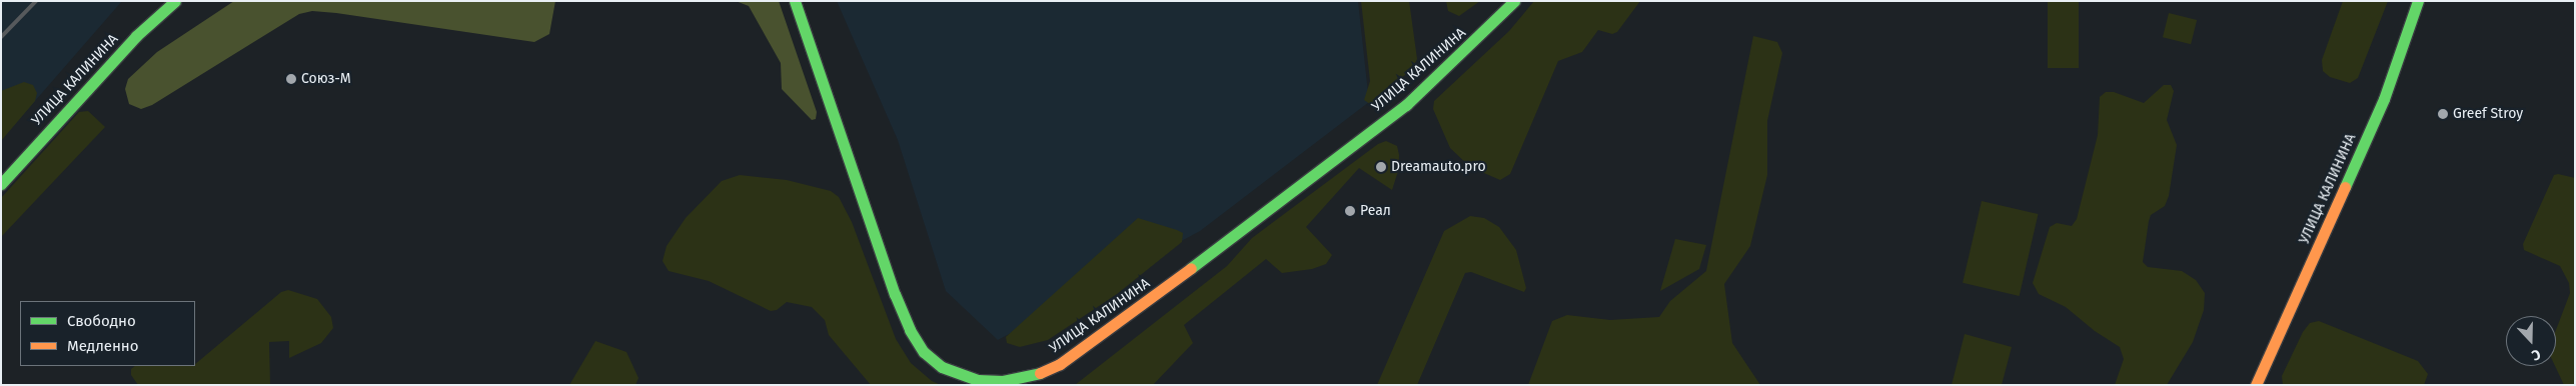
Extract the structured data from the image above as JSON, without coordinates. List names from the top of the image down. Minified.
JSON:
{"streets":{"main road":["УЛИЦА КАЛИНИНА"]},"places":["Союз-М","Greef Stroy","Dreamauto.pro","Реал"],"legend":["Свободно","Медленно"],"north":"bottom"}
